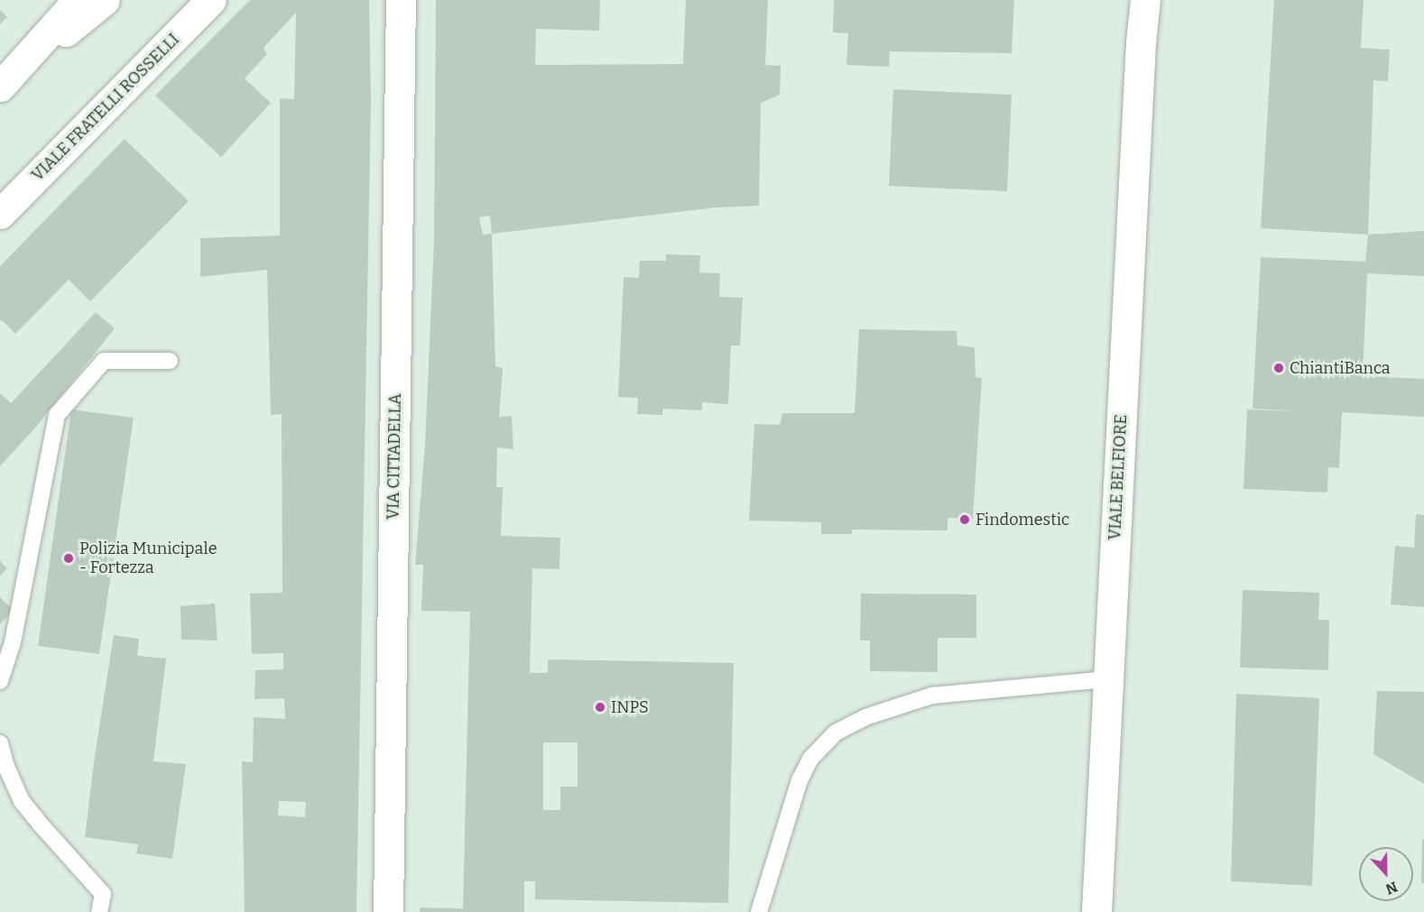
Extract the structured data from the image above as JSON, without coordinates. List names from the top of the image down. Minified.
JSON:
{"streets":{"street":["VIALE FRATELLI ROSSELLI","VIA CITTADELLA","VIALE BELFIORE"]},"places":["ChiantiBanca","Findomestic","Polizia Municipale - Fortezza","INPS"],"north":"bottom"}
